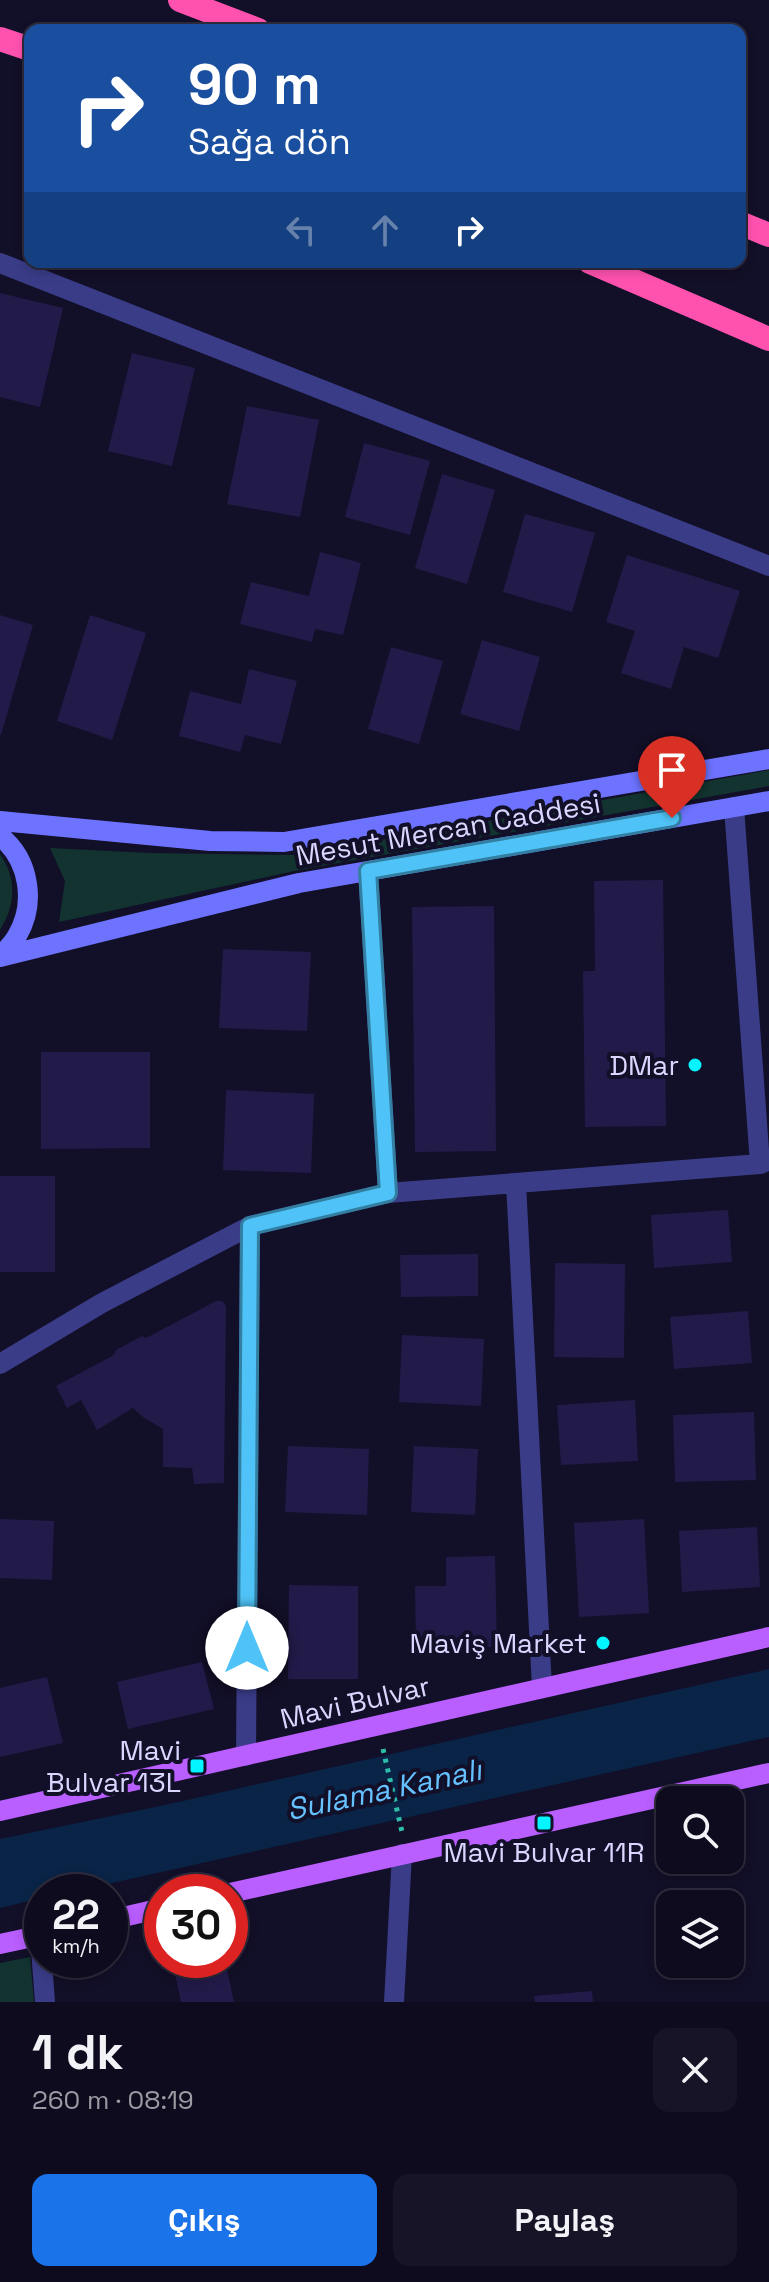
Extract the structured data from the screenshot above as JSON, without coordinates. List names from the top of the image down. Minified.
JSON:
{"streets":{"main road":["Mesut Mercan Caddesi","Mavi Bulvar"]},"water":["Sulama Kanalı"],"places":{"other":["DMar","Maviş Market"],"transit":["Mavi Bulvar 13L","Mavi Bulvar 11R"]},"page":{"turn":["90 m","Sağa dön"],"speed":"22 km/h","limit":"30","heading":["1 dk","260 m · 08:19"],"buttons":["Çıkış","Paylaş"]}}
